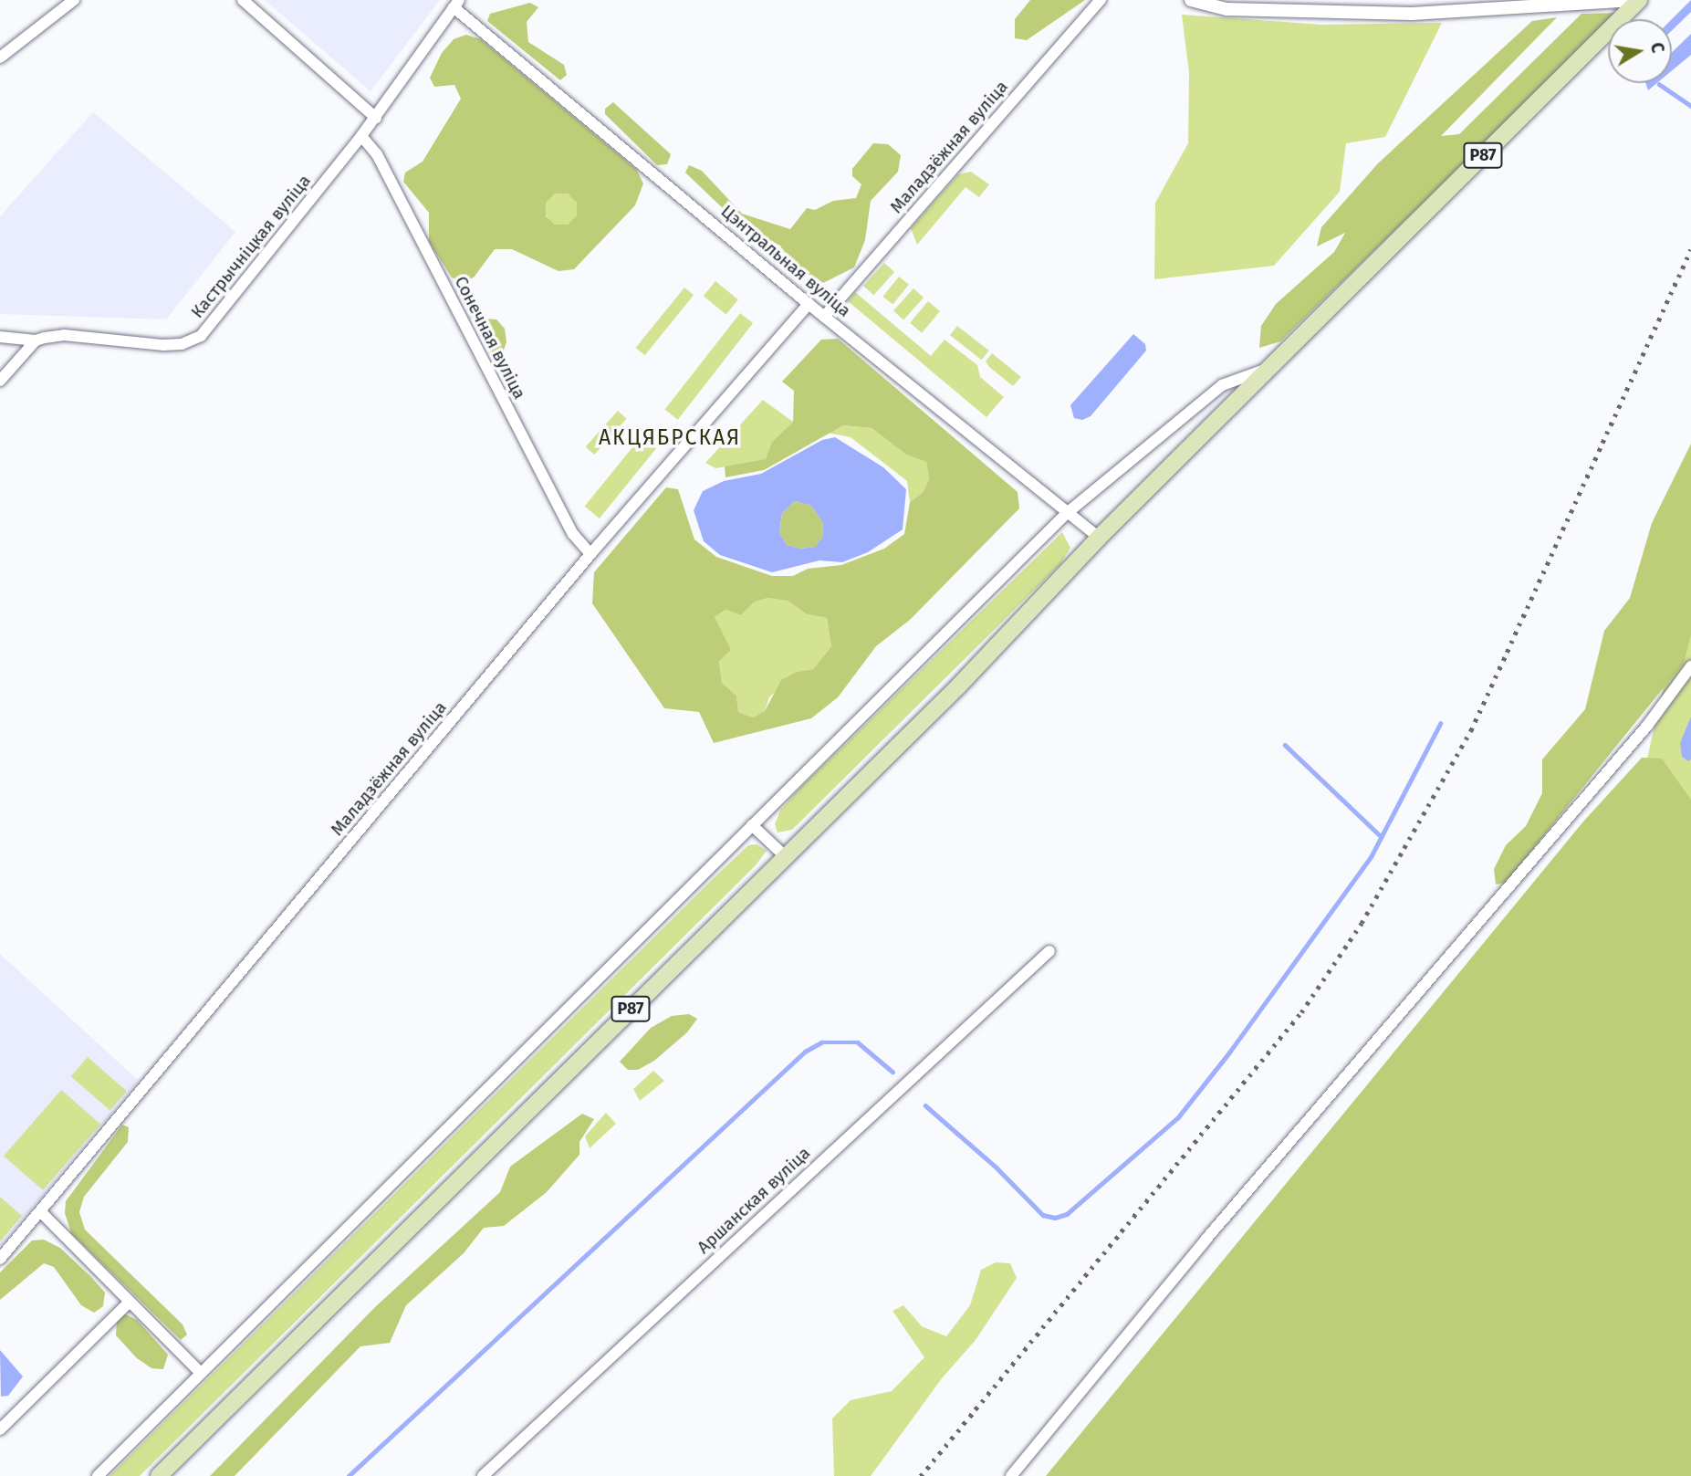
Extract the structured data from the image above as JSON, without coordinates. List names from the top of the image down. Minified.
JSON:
{"streets":{"main road":["Р87"],"street":["Маладзёжная вуліца","Кастрычніцкая вуліца","Цэнтральная вуліца","Сонечная вуліца","Аршанская вуліца"]},"crossings":[["Маладзёжная вуліца","Цэнтральная вуліца"],["Маладзёжная вуліца","Сонечная вуліца"],["Р87","Цэнтральная вуліца"],["Кастрычніцкая вуліца","Цэнтральная вуліца"],["Кастрычніцкая вуліца","Сонечная вуліца"]],"districts":["АКЦЯБРСКАЯ"],"north":"right"}
